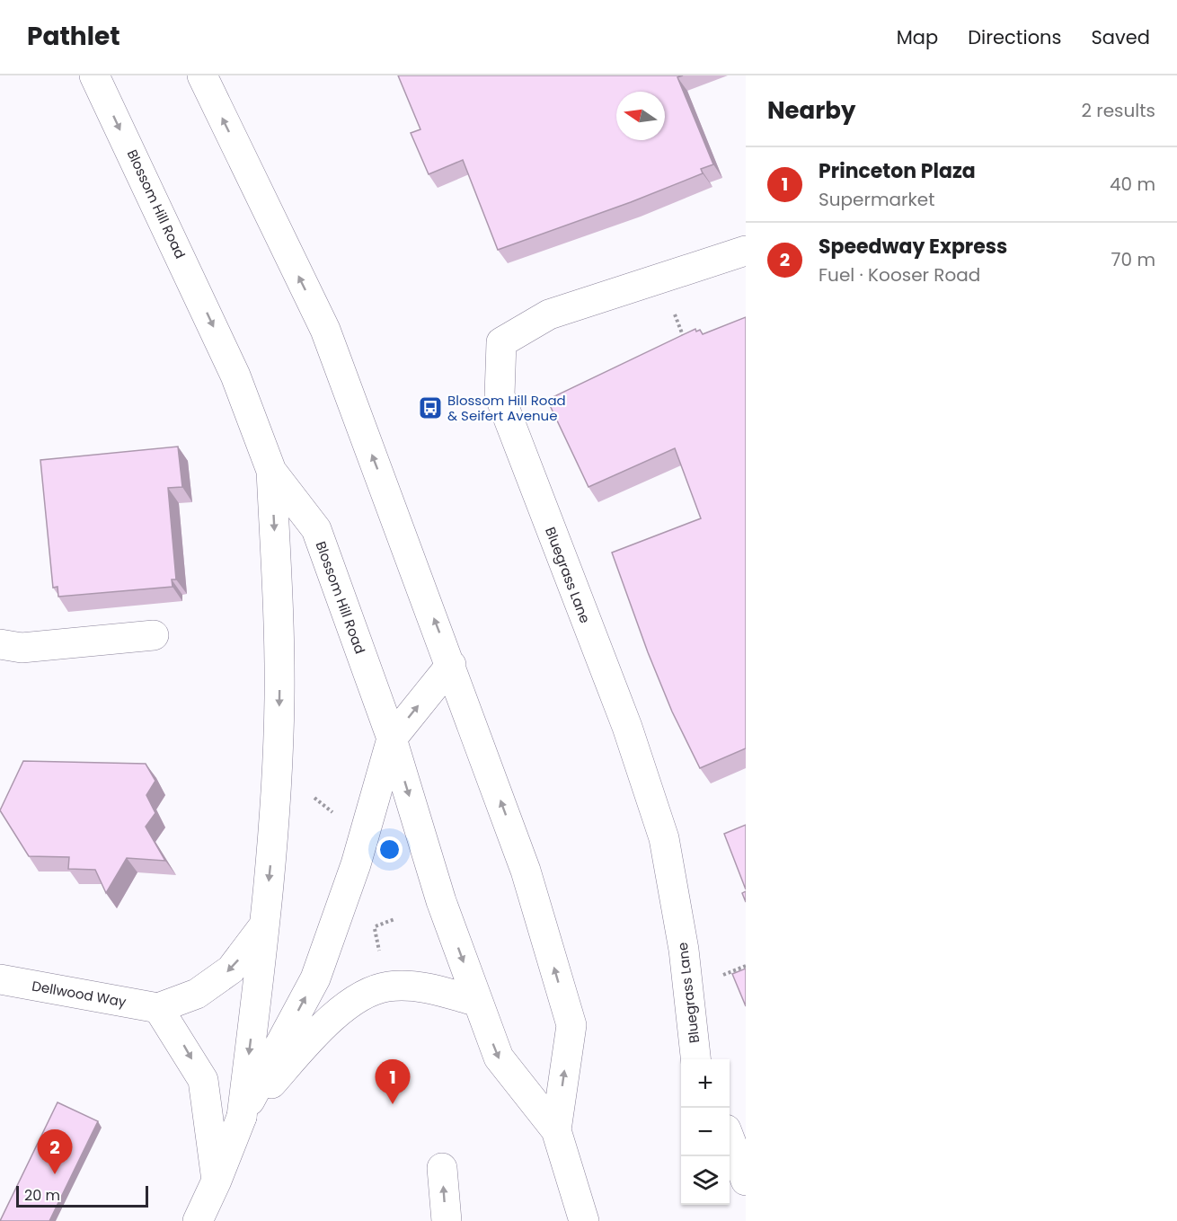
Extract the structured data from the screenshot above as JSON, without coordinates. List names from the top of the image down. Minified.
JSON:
{"streets":{"main road":["Blossom Hill Road","Bluegrass Lane","Dellwood Way"]},"places":{"bus stop":["Blossom Hill Road & Seifert Avenue"]},"scale_bar":"20 m","north":"left","page":{"header":"Pathlet","nav":["Map","Directions","Saved"],"heading":["Nearby","2 results"],"list":[{"mark":"1","name":"Princeton Plaza","note":"Supermarket","value":"40 m"},{"mark":"2","name":"Speedway Express","note":"Fuel · Kooser Road","value":"70 m"}],"map_buttons":["+","−"],"pins":["1","2"],"scale":"20 m"}}
